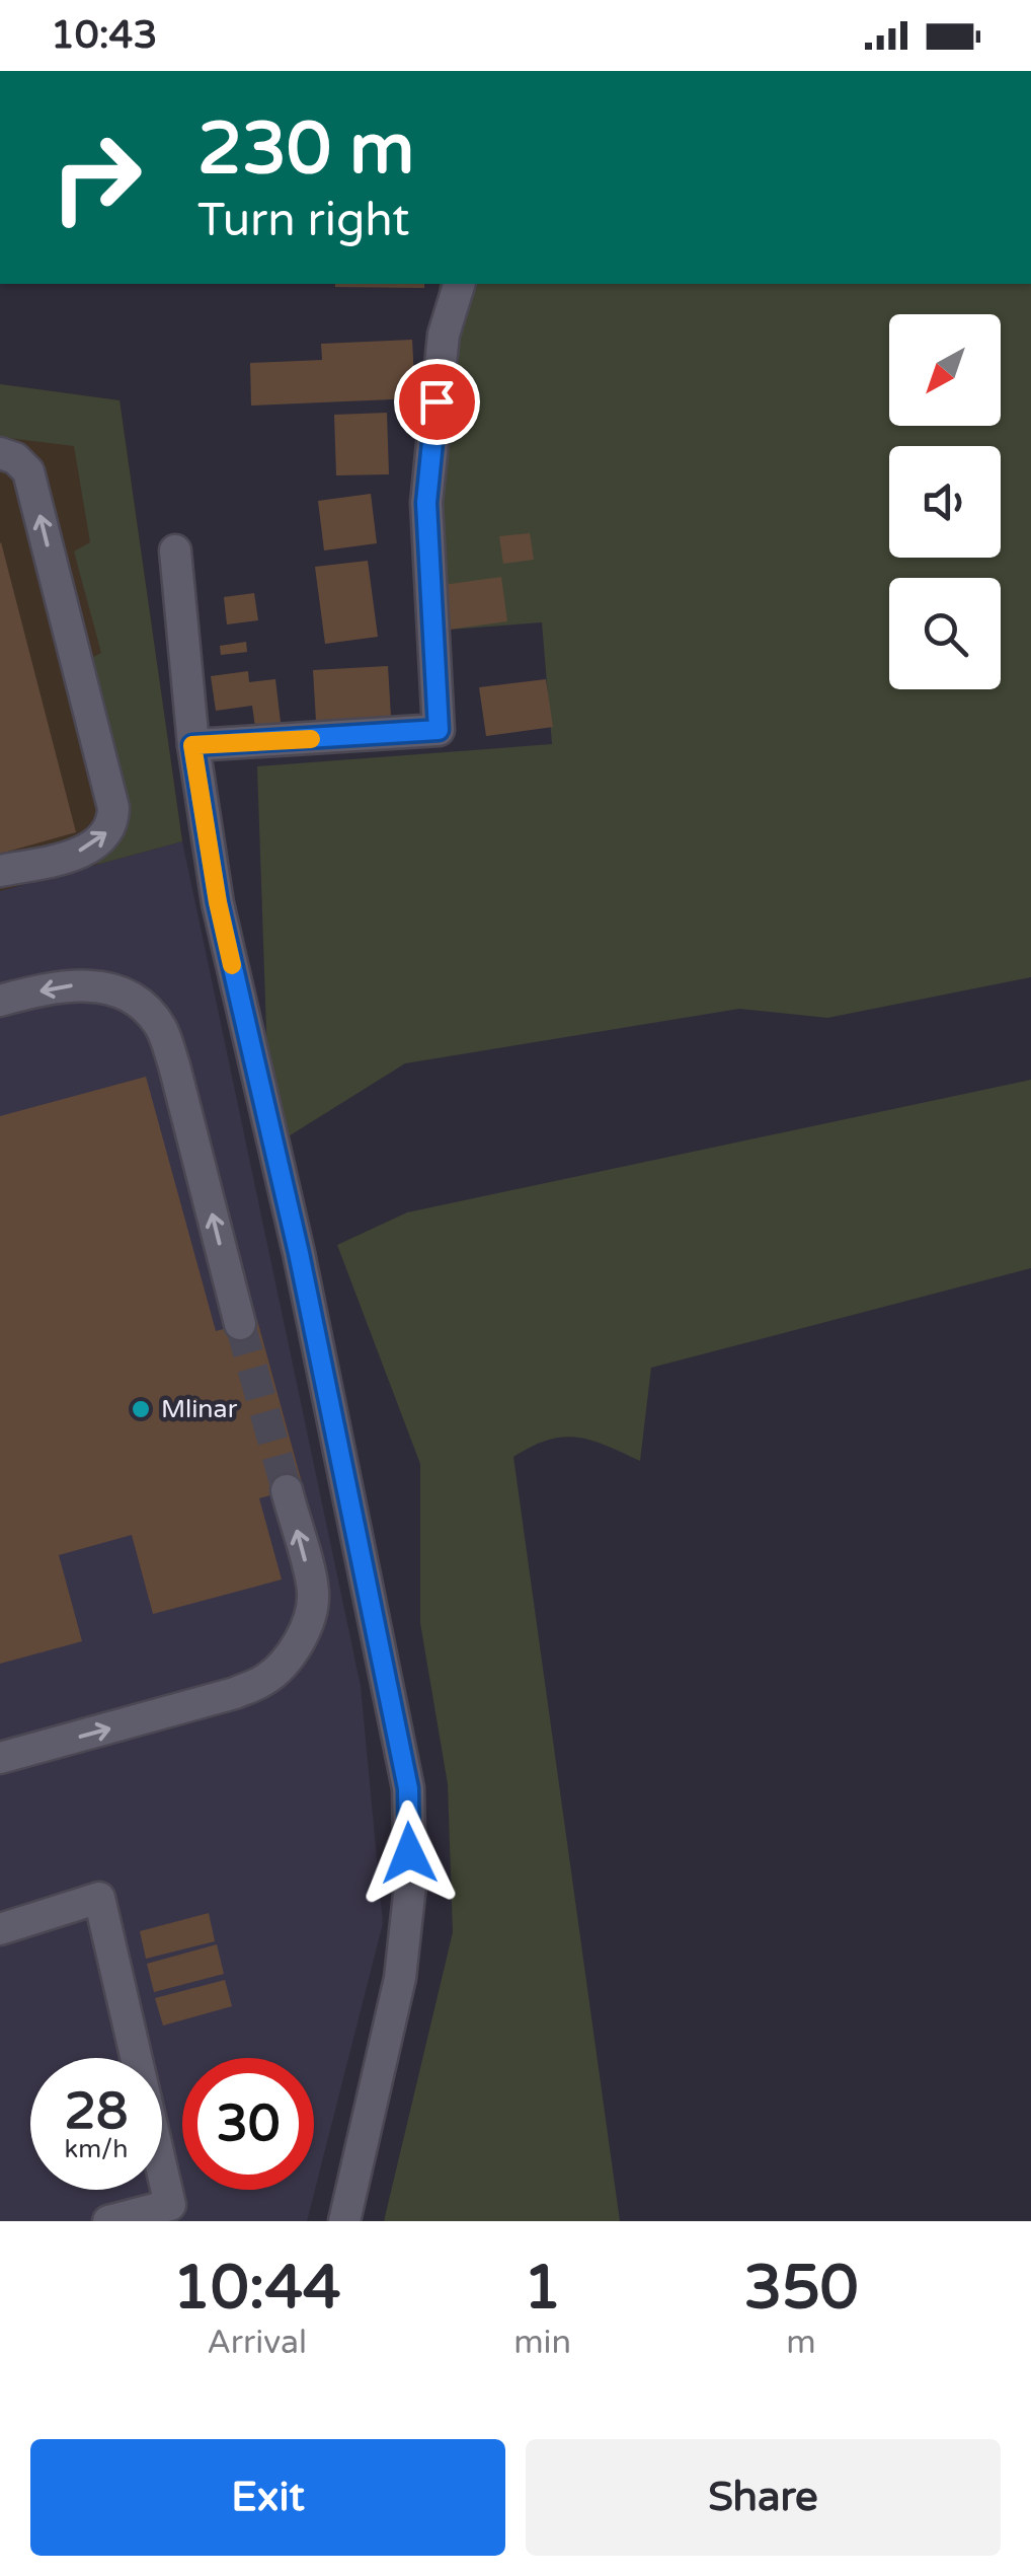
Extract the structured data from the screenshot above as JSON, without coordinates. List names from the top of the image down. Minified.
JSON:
{"places":["Mlinar"],"north":"bottom left","page":{"status":"10:43","turn":["230 m","Turn right"],"speed":"28 km/h","limit":"30","eta":["10:44","Arrival","1","min","350","m"],"buttons":["Exit","Share"]}}
